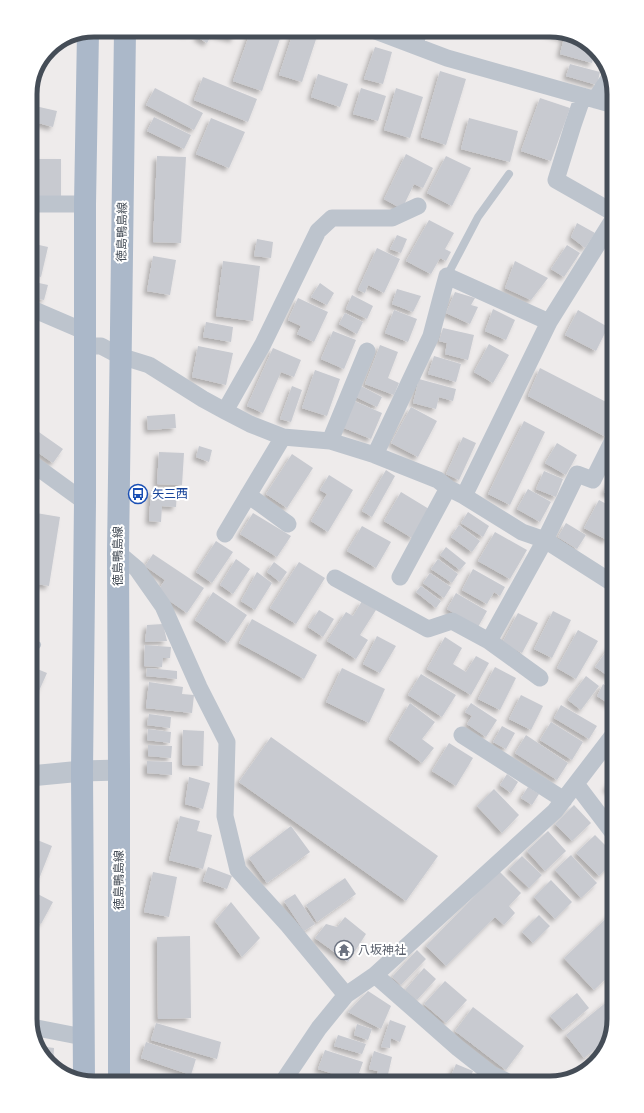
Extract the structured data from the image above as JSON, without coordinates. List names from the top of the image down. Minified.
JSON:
{"streets":{"main road":["徳島鴨島線"]},"places":{"bus stop":["矢三西"],"temple":["八坂神社"]}}
